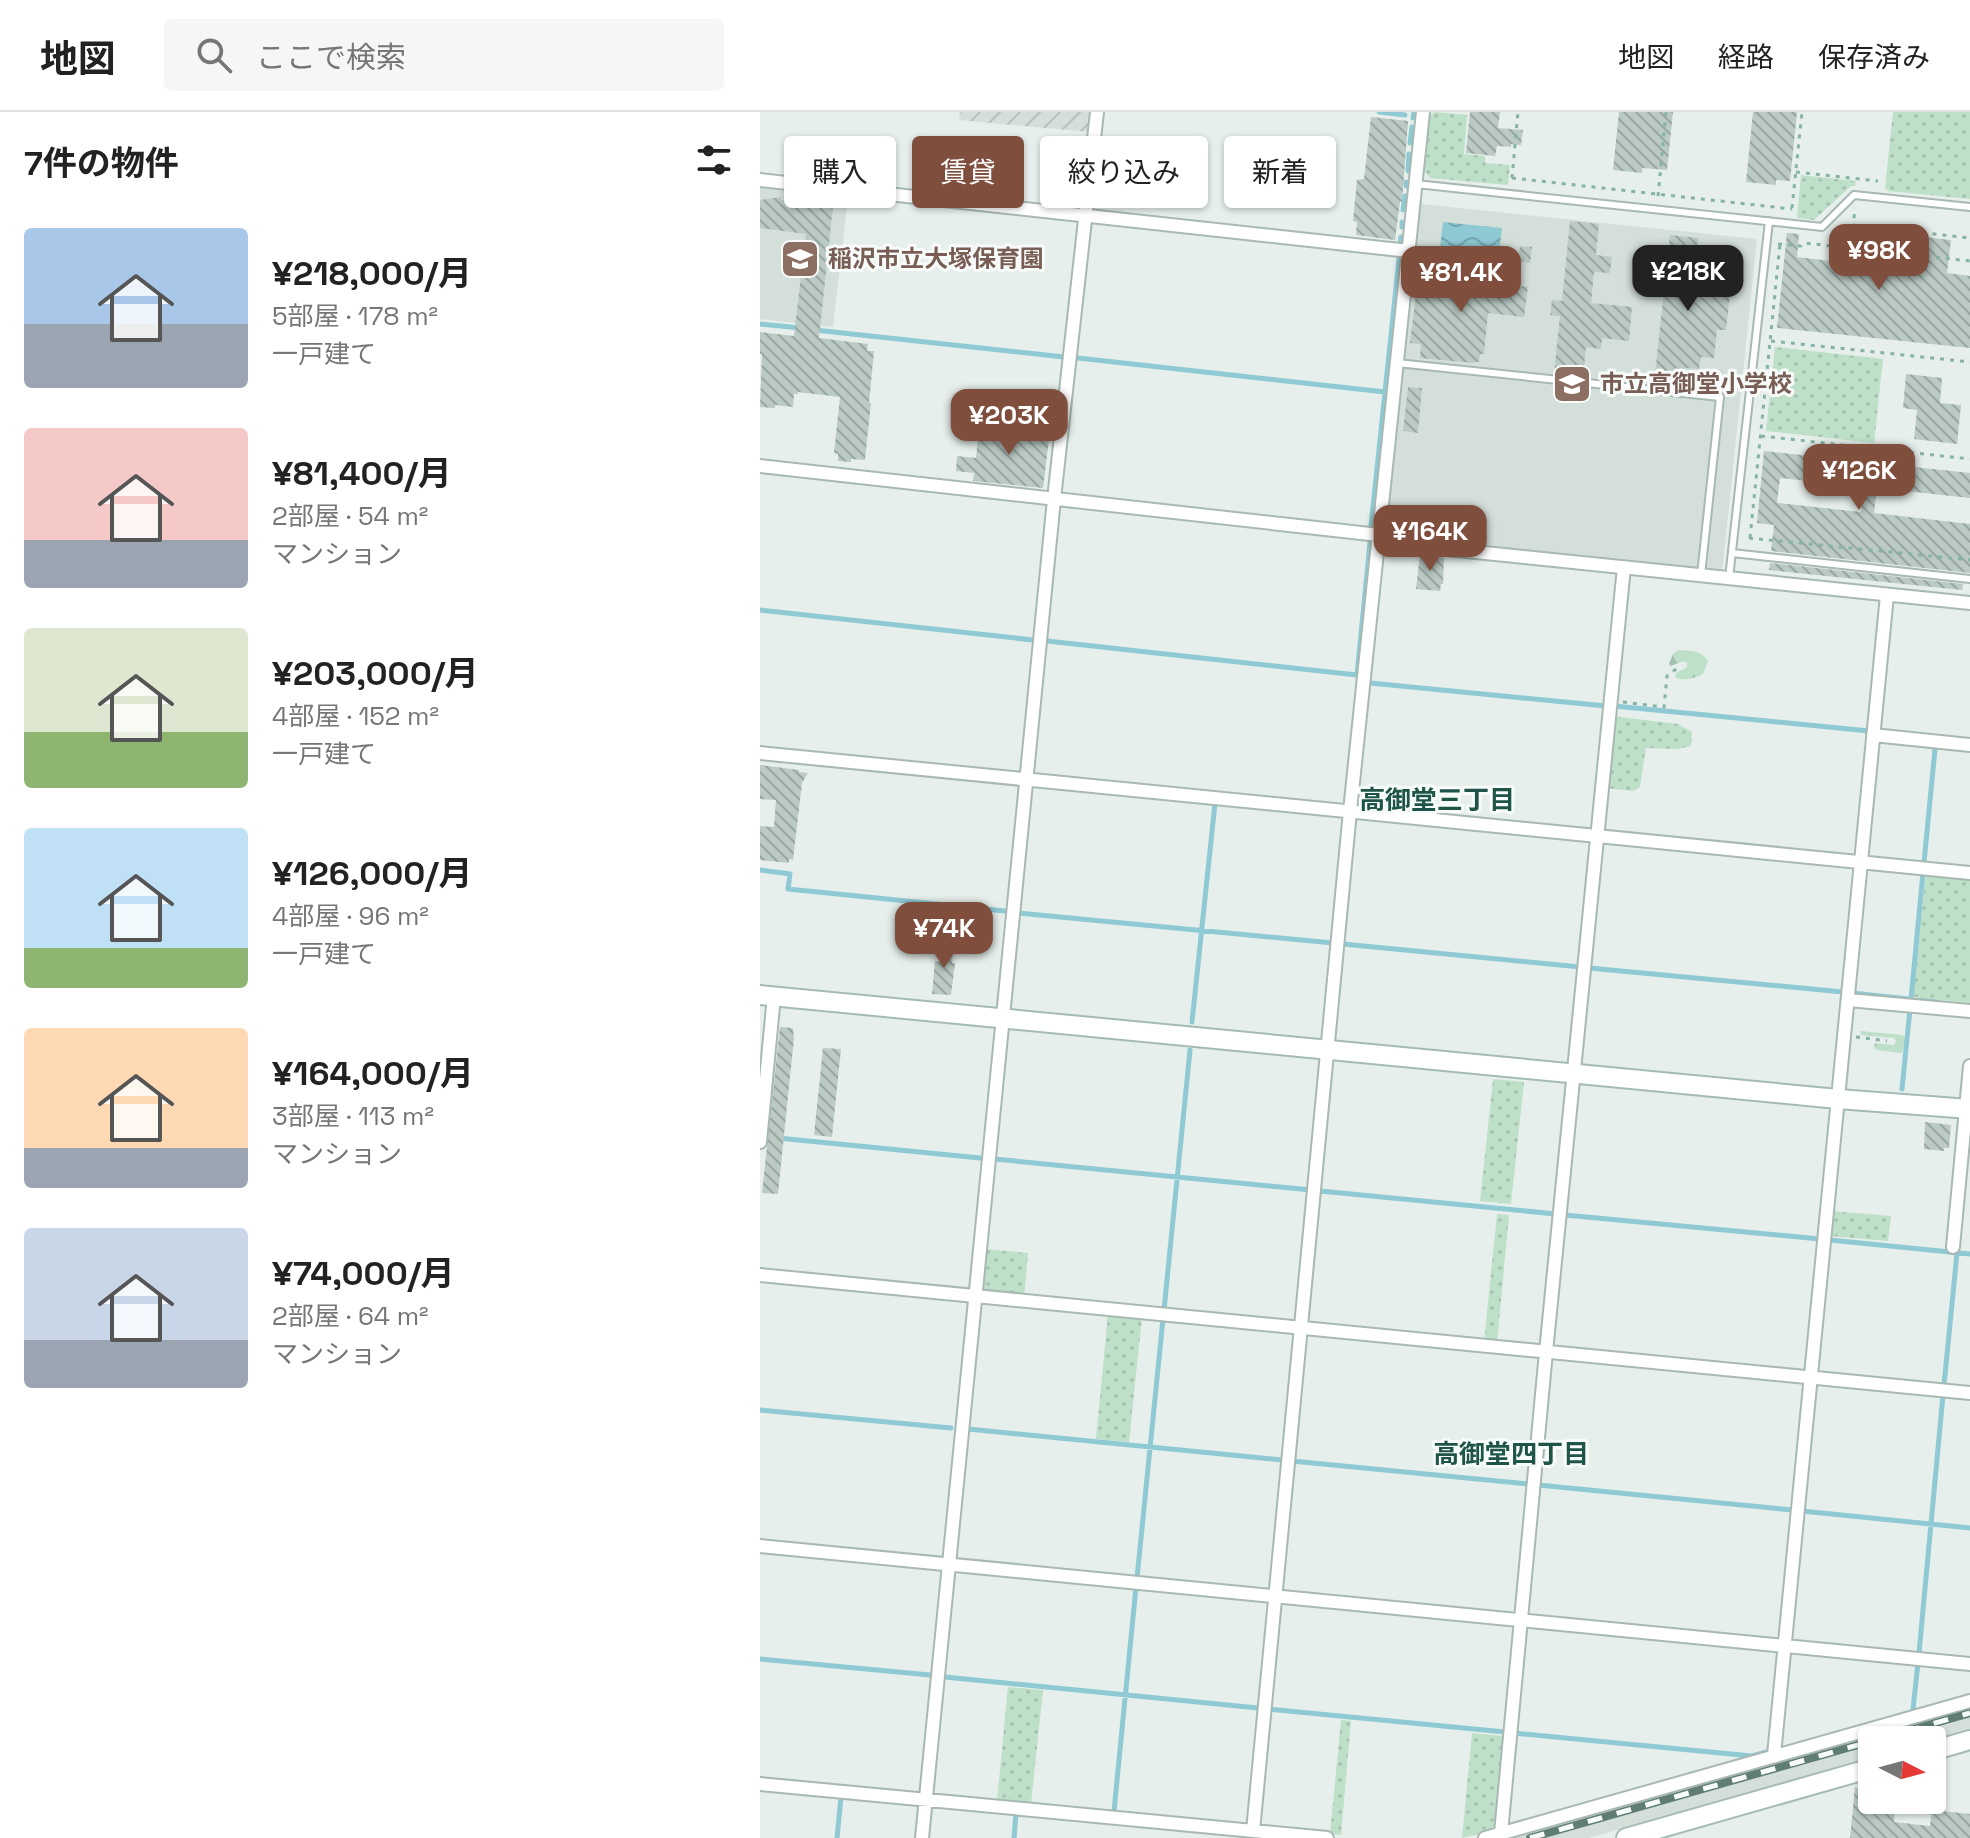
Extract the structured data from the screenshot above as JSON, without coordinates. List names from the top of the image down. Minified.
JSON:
{"districts":["高御堂三丁目","高御堂四丁目"],"places":{"school or university":["稲沢市立大塚保育園","市立高御堂小学校"]},"north":"right","page":{"header":"地図","search":"ここで検索","nav":["地図","経路","保存済み"],"heading":"7件の物件","chip":["購入","賃貸","絞り込み","新着"],"list":[{"name":"¥218,000/月","note":"5部屋 · 178 m² · 一戸建て"},{"name":"¥81,400/月","note":"2部屋 · 54 m² · マンション"},{"name":"¥203,000/月","note":"4部屋 · 152 m² · 一戸建て"},{"name":"¥126,000/月","note":"4部屋 · 96 m² · 一戸建て"},{"name":"¥164,000/月","note":"3部屋 · 113 m² · マンション"},{"name":"¥74,000/月","note":"2部屋 · 64 m² · マンション"}],"price":["¥98K","¥218K","¥81.4K","¥203K","¥126K","¥164K","¥74K"]}}
